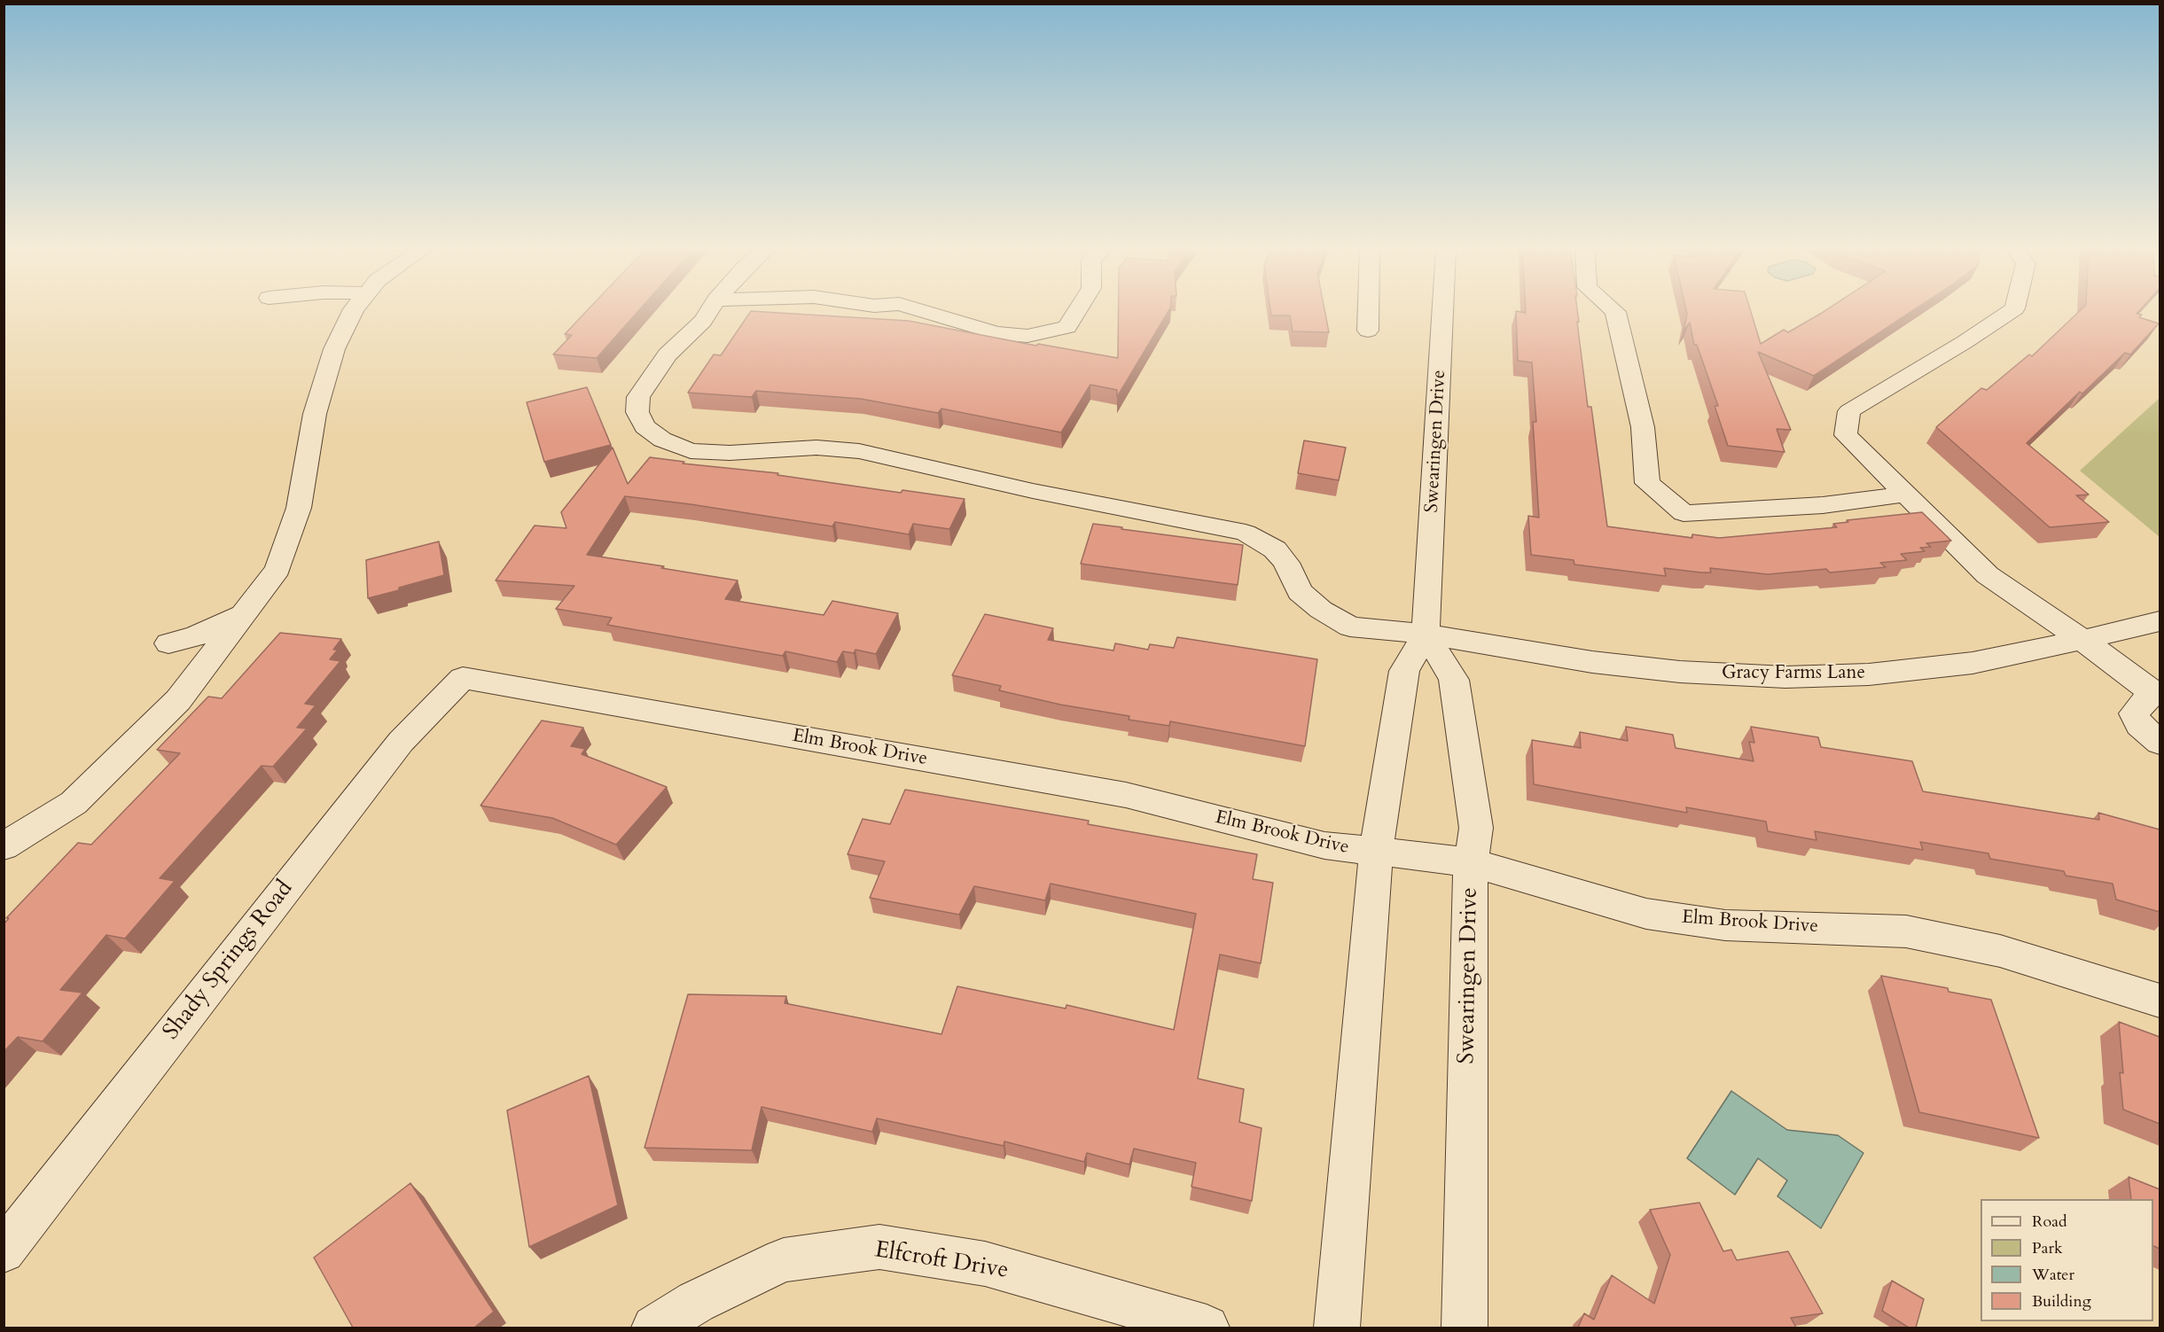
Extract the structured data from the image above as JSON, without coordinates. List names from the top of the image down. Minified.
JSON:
{"streets":{"street":["Swearingen Drive","Gracy Farms Lane","Elm Brook Drive","Shady Springs Road","Elfcroft Drive"]},"crossings":[["Swearingen Drive","Gracy Farms Lane"],["Swearingen Drive","Elm Brook Drive"],["Elm Brook Drive","Shady Springs Road"]],"legend":["Road","Park","Water","Building"]}
